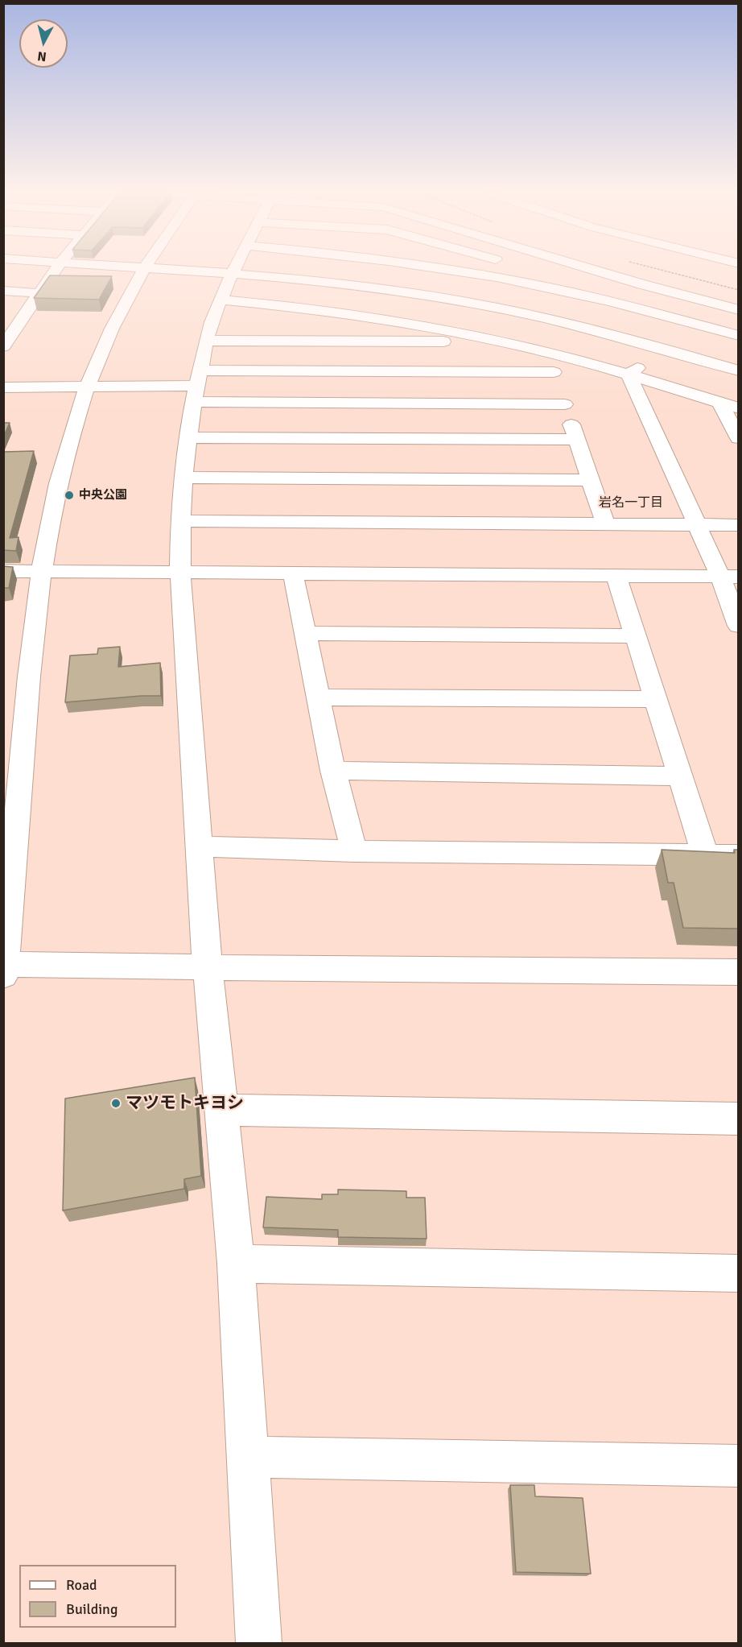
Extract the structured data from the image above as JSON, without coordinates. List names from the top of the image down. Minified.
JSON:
{"districts":["岩名一丁目"],"places":["中央公園","マツモトキヨシ"],"legend":["Road","Building"],"north":"bottom"}
